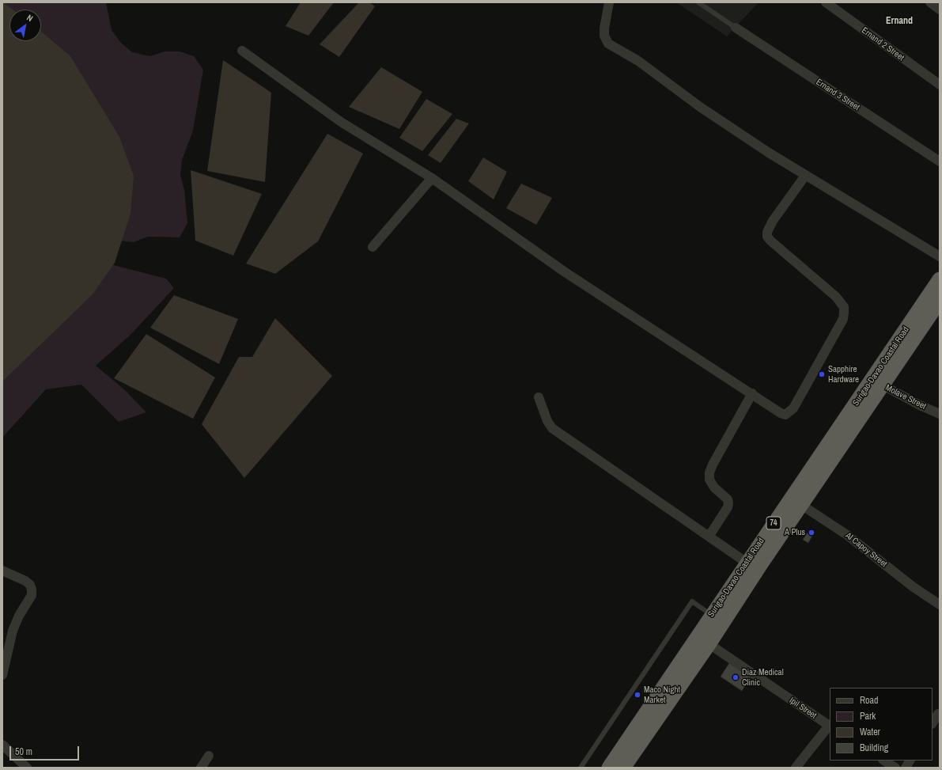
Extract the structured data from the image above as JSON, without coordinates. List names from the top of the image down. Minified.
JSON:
{"streets":{"highway":["Surigao-Davao Coastal Road","74"],"street":["Ernand 2 Street","Ernand 3 Street","Molave Street","Al Capoy Street","Ipil Street"]},"crossings":[["Surigao-Davao Coastal Road","Molave Street"],["Surigao-Davao Coastal Road","Al Capoy Street"],["Surigao-Davao Coastal Road","Ipil Street"]],"districts":["Ernand"],"places":["Sapphire Hardware","A Plus","Diaz Medical Clinic","Maco Night Market"],"legend":["Road","Park","Water","Building"],"scale_bar":"50 m","north":"top right"}
